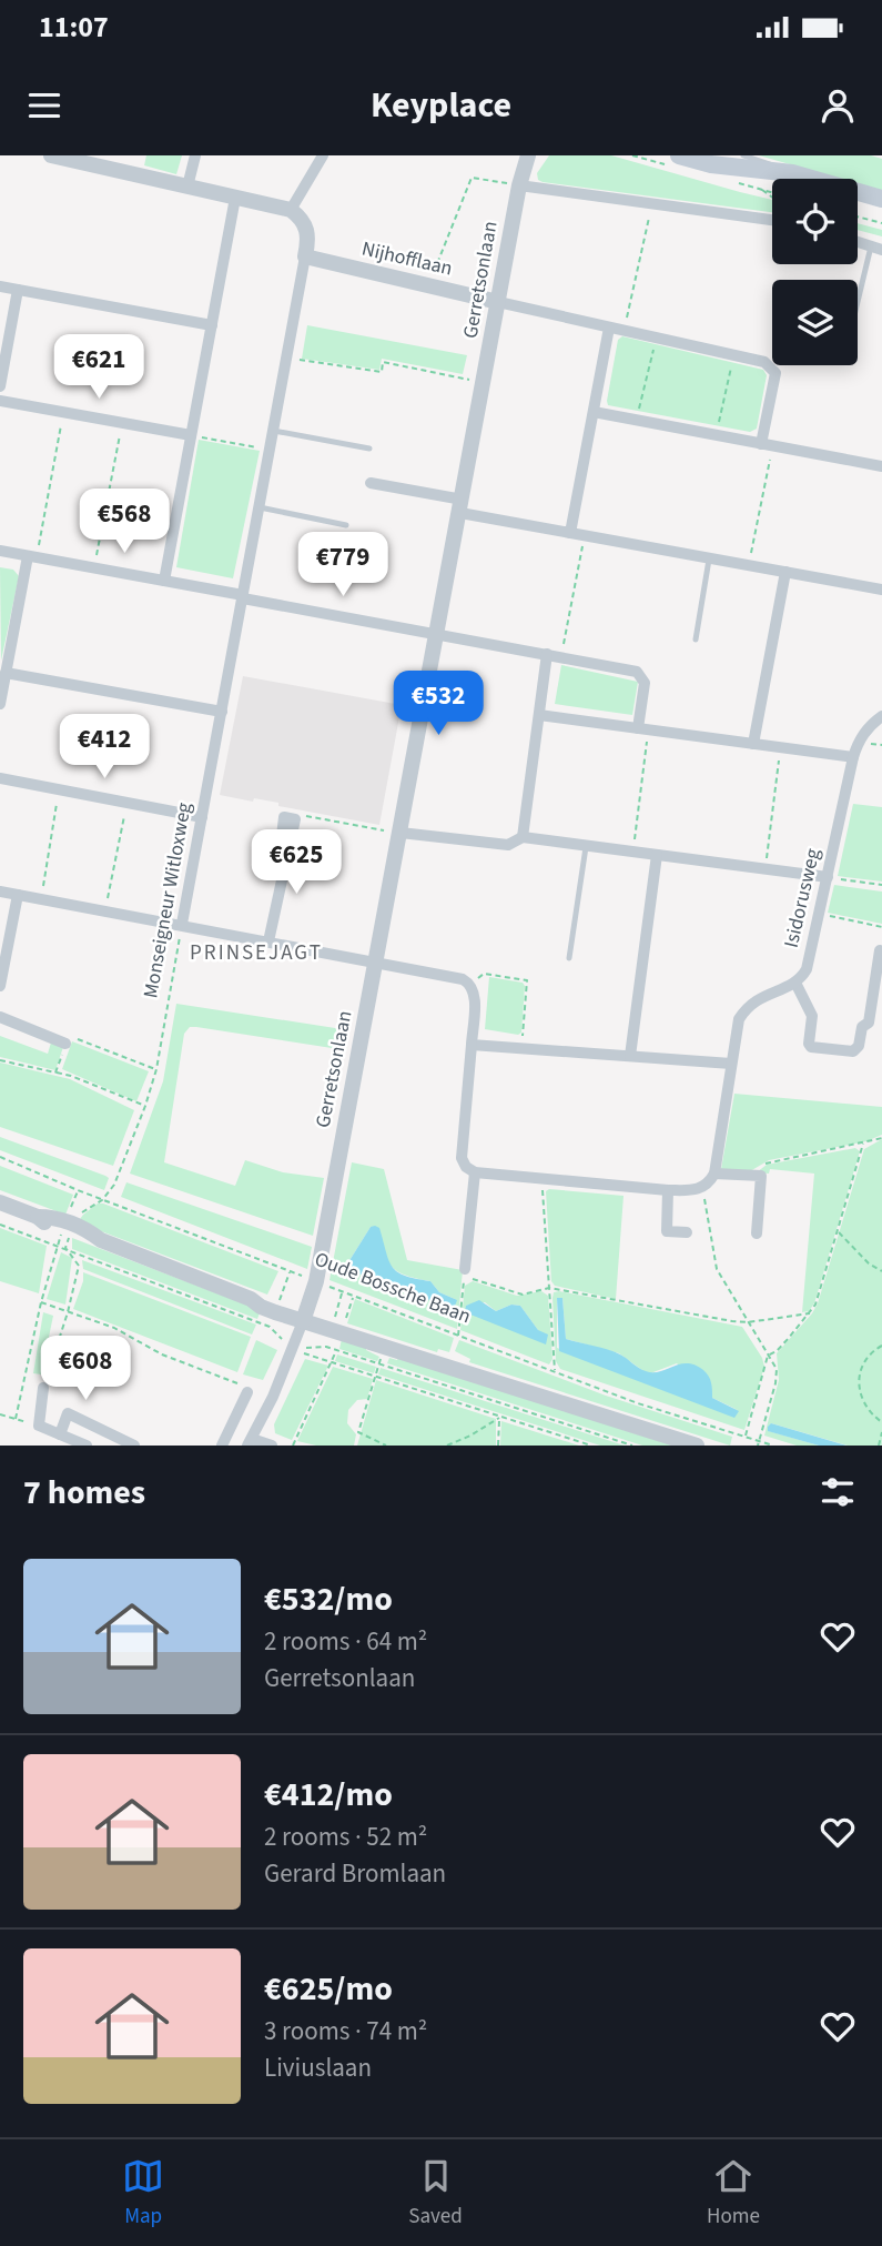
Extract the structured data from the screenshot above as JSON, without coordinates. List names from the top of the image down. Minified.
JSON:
{"streets":{"street":["Nijhofflaan","Gerretsonlaan","Isidorusweg","Monseigneur Witloxweg"],"path":["Oude Bossche Baan"]},"crossings":[["Nijhofflaan","Gerretsonlaan"],["Nijhofflaan","Monseigneur Witloxweg"],["Gerretsonlaan","Oude Bossche Baan"],["Monseigneur Witloxweg","Oude Bossche Baan"]],"districts":["PRINSEJAGT"],"page":{"status":"11:07","header":"Keyplace","price":["€621","€568","€779","€532","€412","€625","€608"],"heading":"7 homes","list":[{"name":"€532/mo","note":"2 rooms · 64 m² · Gerretsonlaan"},{"name":"€412/mo","note":"2 rooms · 52 m² · Gerard Bromlaan"},{"name":"€625/mo","note":"3 rooms · 74 m² · Liviuslaan"}],"tabs":["Map","Saved","Home"]}}
